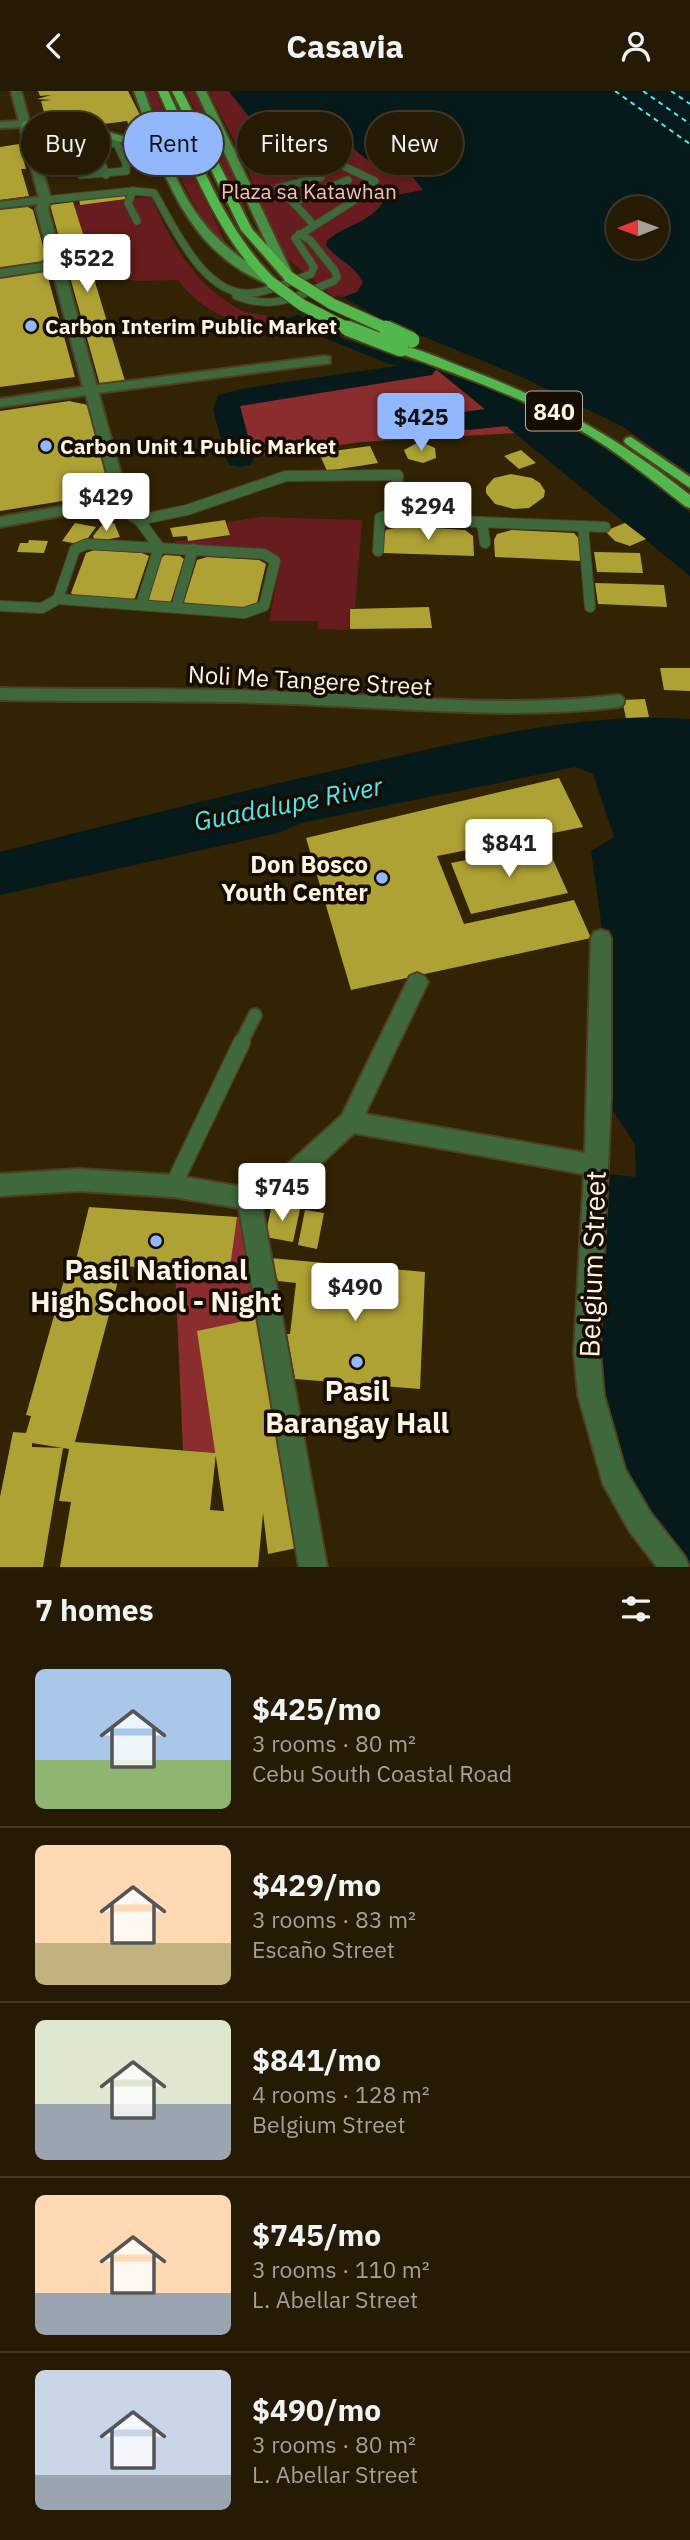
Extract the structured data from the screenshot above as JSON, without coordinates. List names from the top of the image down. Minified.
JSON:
{"streets":{"highway":["840"],"street":["Belgium Street"],"lane":["Noli Me Tangere Street"]},"water":["Guadalupe River"],"parks":["Plaza sa Katawhan"],"places":["Carbon Interim Public Market","Carbon Unit 1 Public Market","Don Bosco Youth Center","Pasil National High School - Night","Pasil Barangay Hall"],"north":"left","page":{"header":"Casavia","chip":["Buy","Rent","Filters","New"],"price":["$522","$425","$429","$294","$841","$745","$490"],"heading":"7 homes","list":[{"name":"$425/mo","note":"3 rooms · 80 m² · Cebu South Coastal Road"},{"name":"$429/mo","note":"3 rooms · 83 m² · Escaño Street"},{"name":"$841/mo","note":"4 rooms · 128 m² · Belgium Street"},{"name":"$745/mo","note":"3 rooms · 110 m² · L. Abellar Street"},{"name":"$490/mo","note":"3 rooms · 80 m² · L. Abellar Street"}]}}
